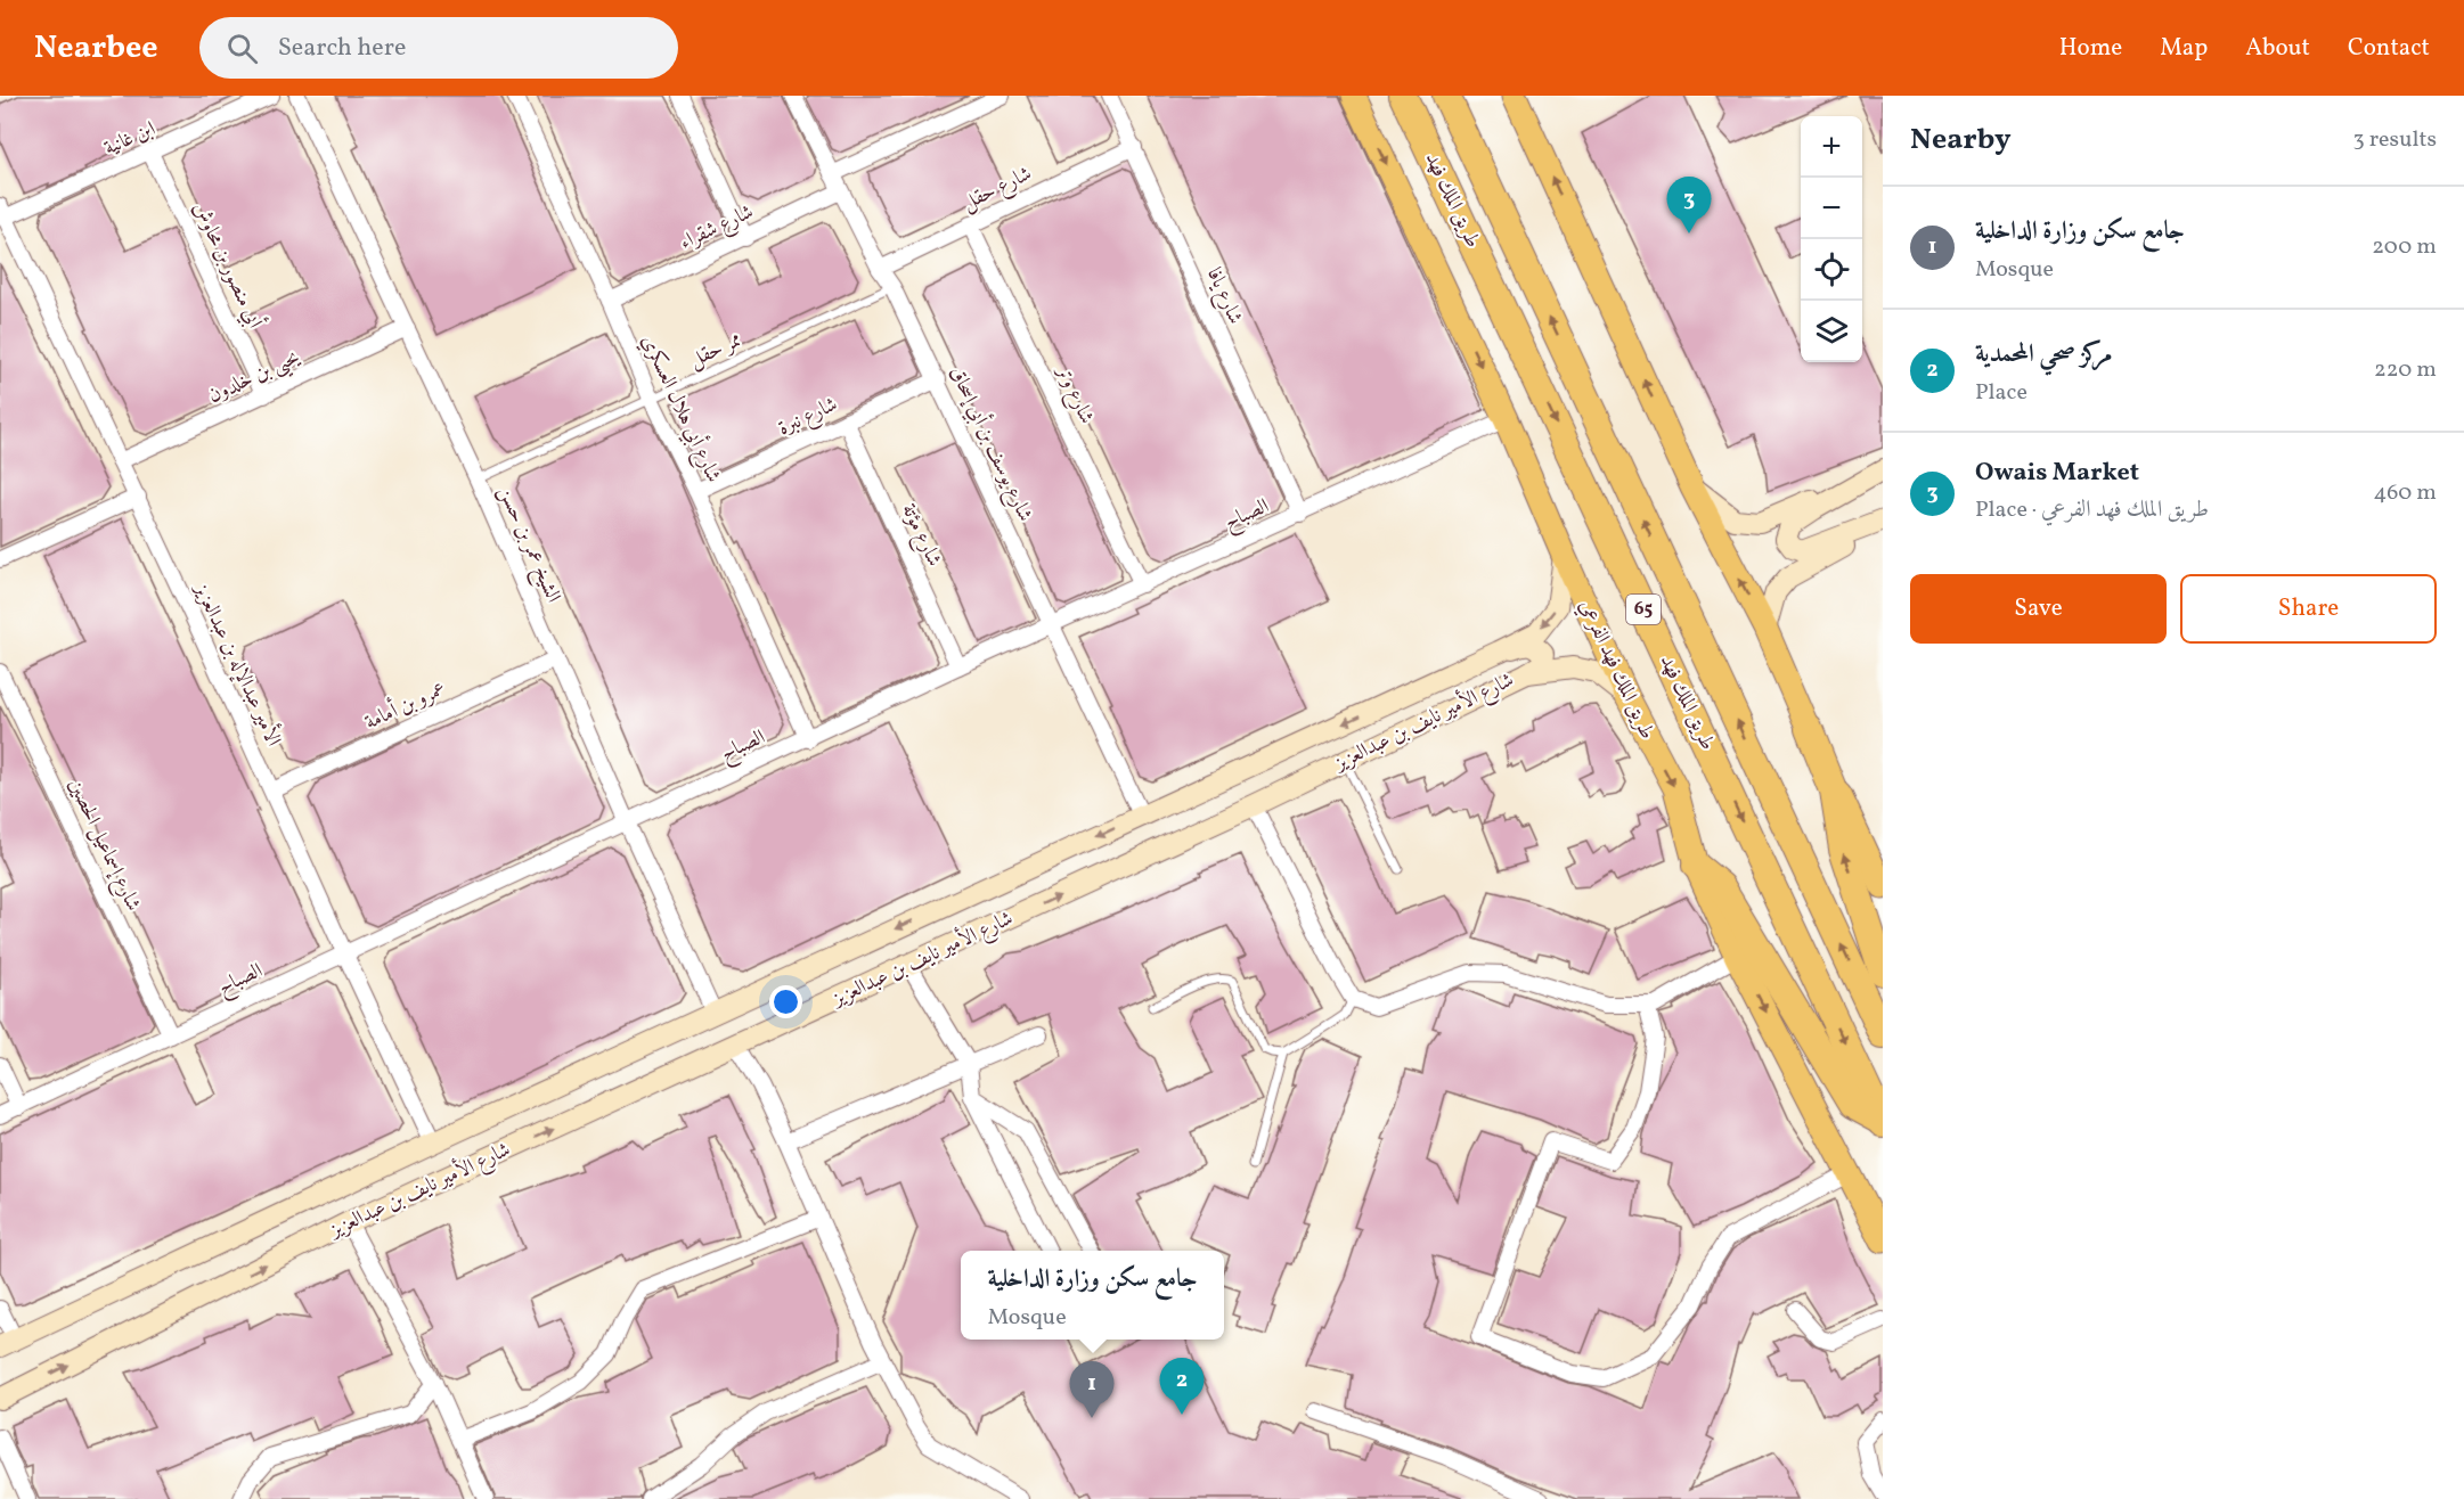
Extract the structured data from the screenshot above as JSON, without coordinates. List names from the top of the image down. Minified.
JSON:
{"streets":{"highway":["طريق الملك فهد","65"],"main road":["طريق الملك فهد الفرعي"],"street":["ابن غانية","شارع حقل","شارع شقراء","أبي منصور بن محاوش","شارع يافا","يحيى بن خلدون","شارع وتر","شارع أبي هلال العسكري","شارع نبرة","شارع يوسف بن أبي إسحاق","الصباح","شارع مؤتة","الشيخ عمر بن حسن","الأمير عبدالإله بن عبدالعزيز","عمرو بن أمامة","شارع الأمير نايف بن عبدالعزيز","شارع إسماعيل الحصين"],"lane":["ممر حقل"]},"crossings":[["ابن غانية","أبي منصور بن محاوش"],["ابن غانية","الأمير عبدالإله بن عبدالعزيز"],["شارع حقل","شارع يافا"],["شارع حقل","شارع وتر"],["شارع حقل","شارع يوسف بن أبي إسحاق"],["شارع شقراء","شارع أبي هلال العسكري"],["شارع شقراء","شارع يوسف بن أبي إسحاق"],["أبي منصور بن محاوش","يحيى بن خلدون"],["شارع يافا","الصباح"],["ممر حقل","شارع أبي هلال العسكري"],["ممر حقل","شارع يوسف بن أبي إسحاق"],["ممر حقل","الشيخ عمر بن حسن"],["يحيى بن خلدون","الشيخ عمر بن حسن"],["يحيى بن خلدون","الأمير عبدالإله بن عبدالعزيز"],["شارع وتر","الصباح"],["شارع أبي هلال العسكري","شارع نبرة"],["شارع أبي هلال العسكري","الصباح"],["شارع نبرة","شارع يوسف بن أبي إسحاق"],["شارع نبرة","شارع مؤتة"],["شارع يوسف بن أبي إسحاق","الصباح"],["شارع يوسف بن أبي إسحاق","شارع الأمير نايف بن عبدالعزيز"],["الصباح","شارع مؤتة"],["الصباح","الشيخ عمر بن حسن"],["الصباح","الأمير عبدالإله بن عبدالعزيز"],["الصباح","طريق الملك فهد الفرعي"],["الصباح","شارع إسماعيل الحصين"],["الشيخ عمر بن حسن","عمرو بن أمامة"],["الشيخ عمر بن حسن","شارع الأمير نايف بن عبدالعزيز"],["الأمير عبدالإله بن عبدالعزيز","عمرو بن أمامة"],["الأمير عبدالإله بن عبدالعزيز","شارع الأمير نايف بن عبدالعزيز"],["طريق الملك فهد الفرعي","شارع الأمير نايف بن عبدالعزيز"]],"page":{"header":"Nearbee","search":"Search here","nav":["Home","Map","About","Contact"],"heading":["Nearby","3 results"],"map_buttons":["+","−"],"pins":["3","2","1"],"list":[{"mark":"1","name":"جامع سكن وزارة الداخلية","note":"Mosque","value":"200 m"},{"mark":"2","name":"مركز صحي المحمدية","note":"Place","value":"220 m"},{"mark":"3","name":"Owais Market","note":"Place · طريق الملك فهد الفرعي","value":"460 m"}],"buttons":["Save","Share"],"popup":["جامع سكن وزارة الداخلية","Mosque"]}}
